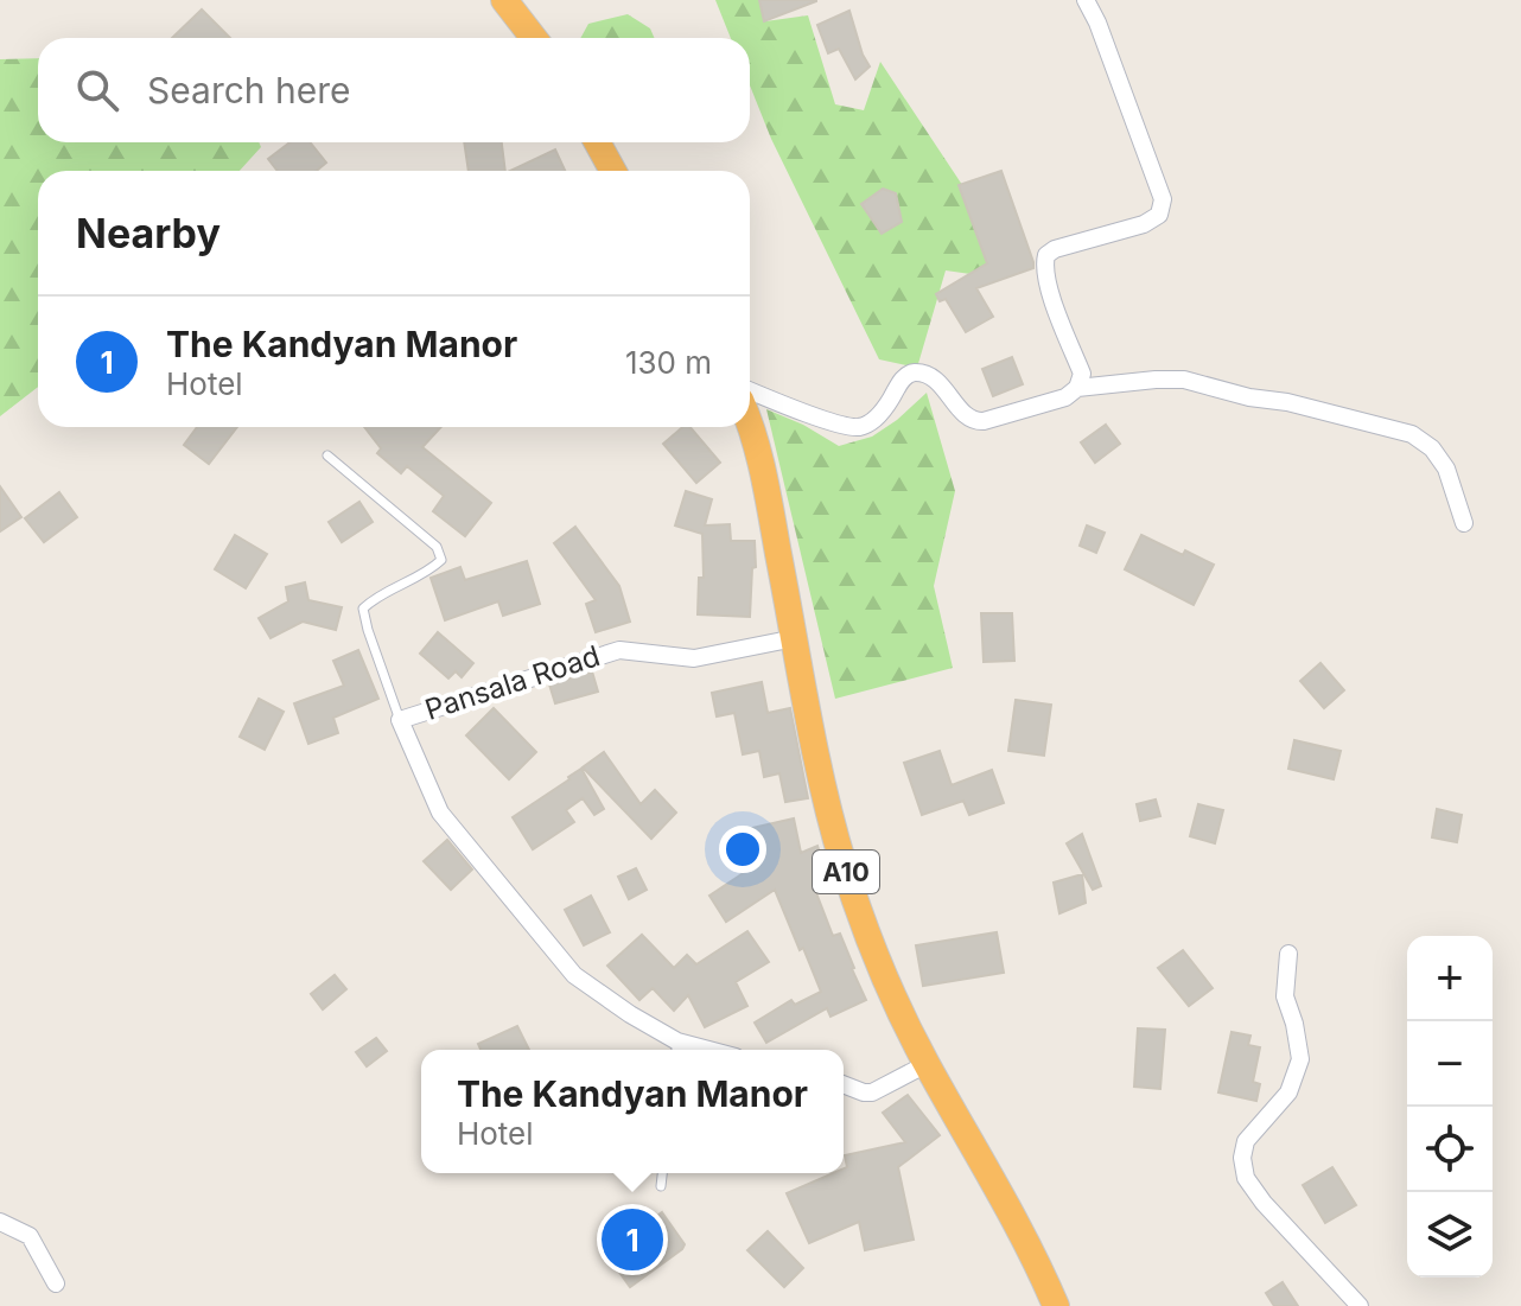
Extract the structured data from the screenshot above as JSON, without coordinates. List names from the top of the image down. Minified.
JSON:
{"streets":{"highway":["A10"],"street":["Pansala Road"]},"crossings":[["Pansala Road","A10"]],"page":{"search":"Search here","heading":"Nearby","list":[{"mark":"1","name":"The Kandyan Manor","note":"Hotel","value":"130 m"}],"map_buttons":["+","−"],"popup":["The Kandyan Manor","Hotel"],"pins":"1"}}
